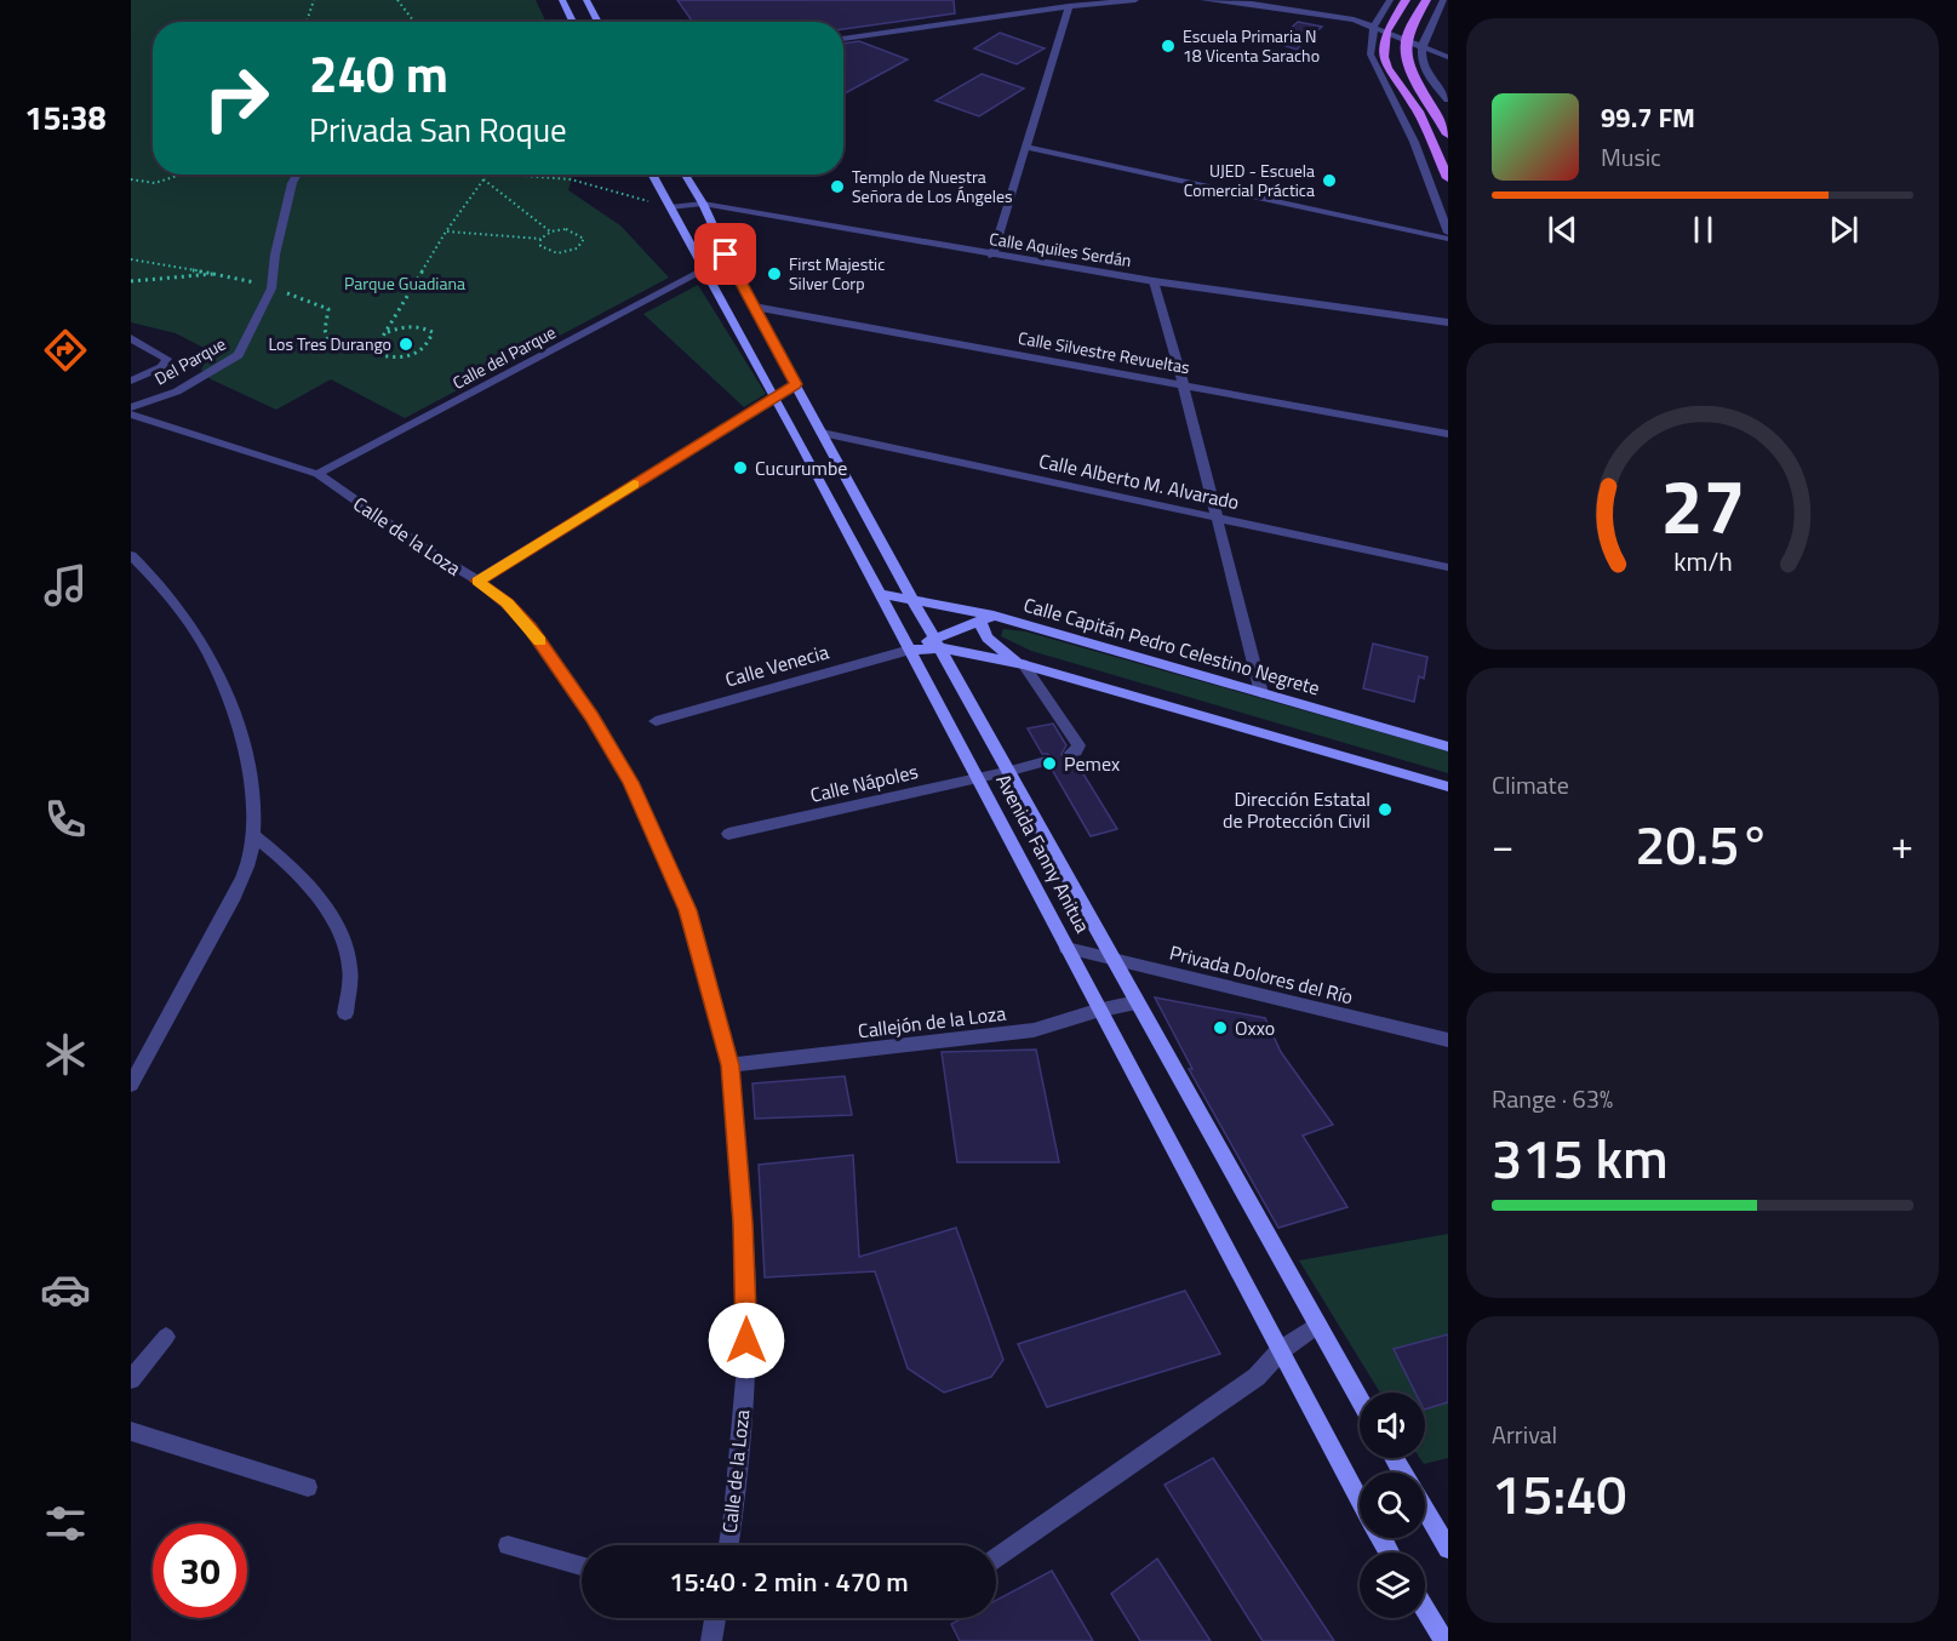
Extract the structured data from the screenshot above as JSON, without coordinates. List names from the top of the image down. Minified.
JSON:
{"streets":{"main road":["Calle Capitán Pedro Celestino Negrete","Avenida Fanny Anitua"],"street":["Calle Aquiles Serdán","Calle Silvestre Revueltas","Calle del Parque","Del Parque","Calle Alberto M. Alvarado","Calle de la Loza","Calle Venecia","Calle Nápoles","Privada Dolores del Río","Callejón de la Loza"]},"crossings":[["Calle Aquiles Serdán","Avenida Fanny Anitua"],["Calle Silvestre Revueltas","Avenida Fanny Anitua"],["Calle del Parque","Calle de la Loza"],["Calle del Parque","Avenida Fanny Anitua"],["Calle Alberto M. Alvarado","Avenida Fanny Anitua"],["Calle de la Loza","Callejón de la Loza"],["Calle Capitán Pedro Celestino Negrete","Avenida Fanny Anitua"],["Calle Venecia","Avenida Fanny Anitua"],["Calle Nápoles","Avenida Fanny Anitua"],["Avenida Fanny Anitua","Privada Dolores del Río"],["Avenida Fanny Anitua","Callejón de la Loza"]],"parks":["Parque Guadiana"],"places":["Escuela Primaria N 18 Vicenta Saracho","UJED - Escuela Comercial Práctica","Templo de Nuestra Señora de Los Ángeles","First Majestic Silver Corp","Los Tres Durango","Cucurumbe","Pemex","Dirección Estatal de Protección Civil","Oxxo"],"page":{"tabs":"15:38","turn":["240 m","Privada San Roque"],"song":["99.7 FM","Music"],"tile":["Climate",["Range · 63%","315 km"],["Arrival","15:40"]],"heat":["−","20.5°","+"],"limit":"30","trip":"15:40 · 2 min · 470 m","gauge":["27","km/h"]}}
